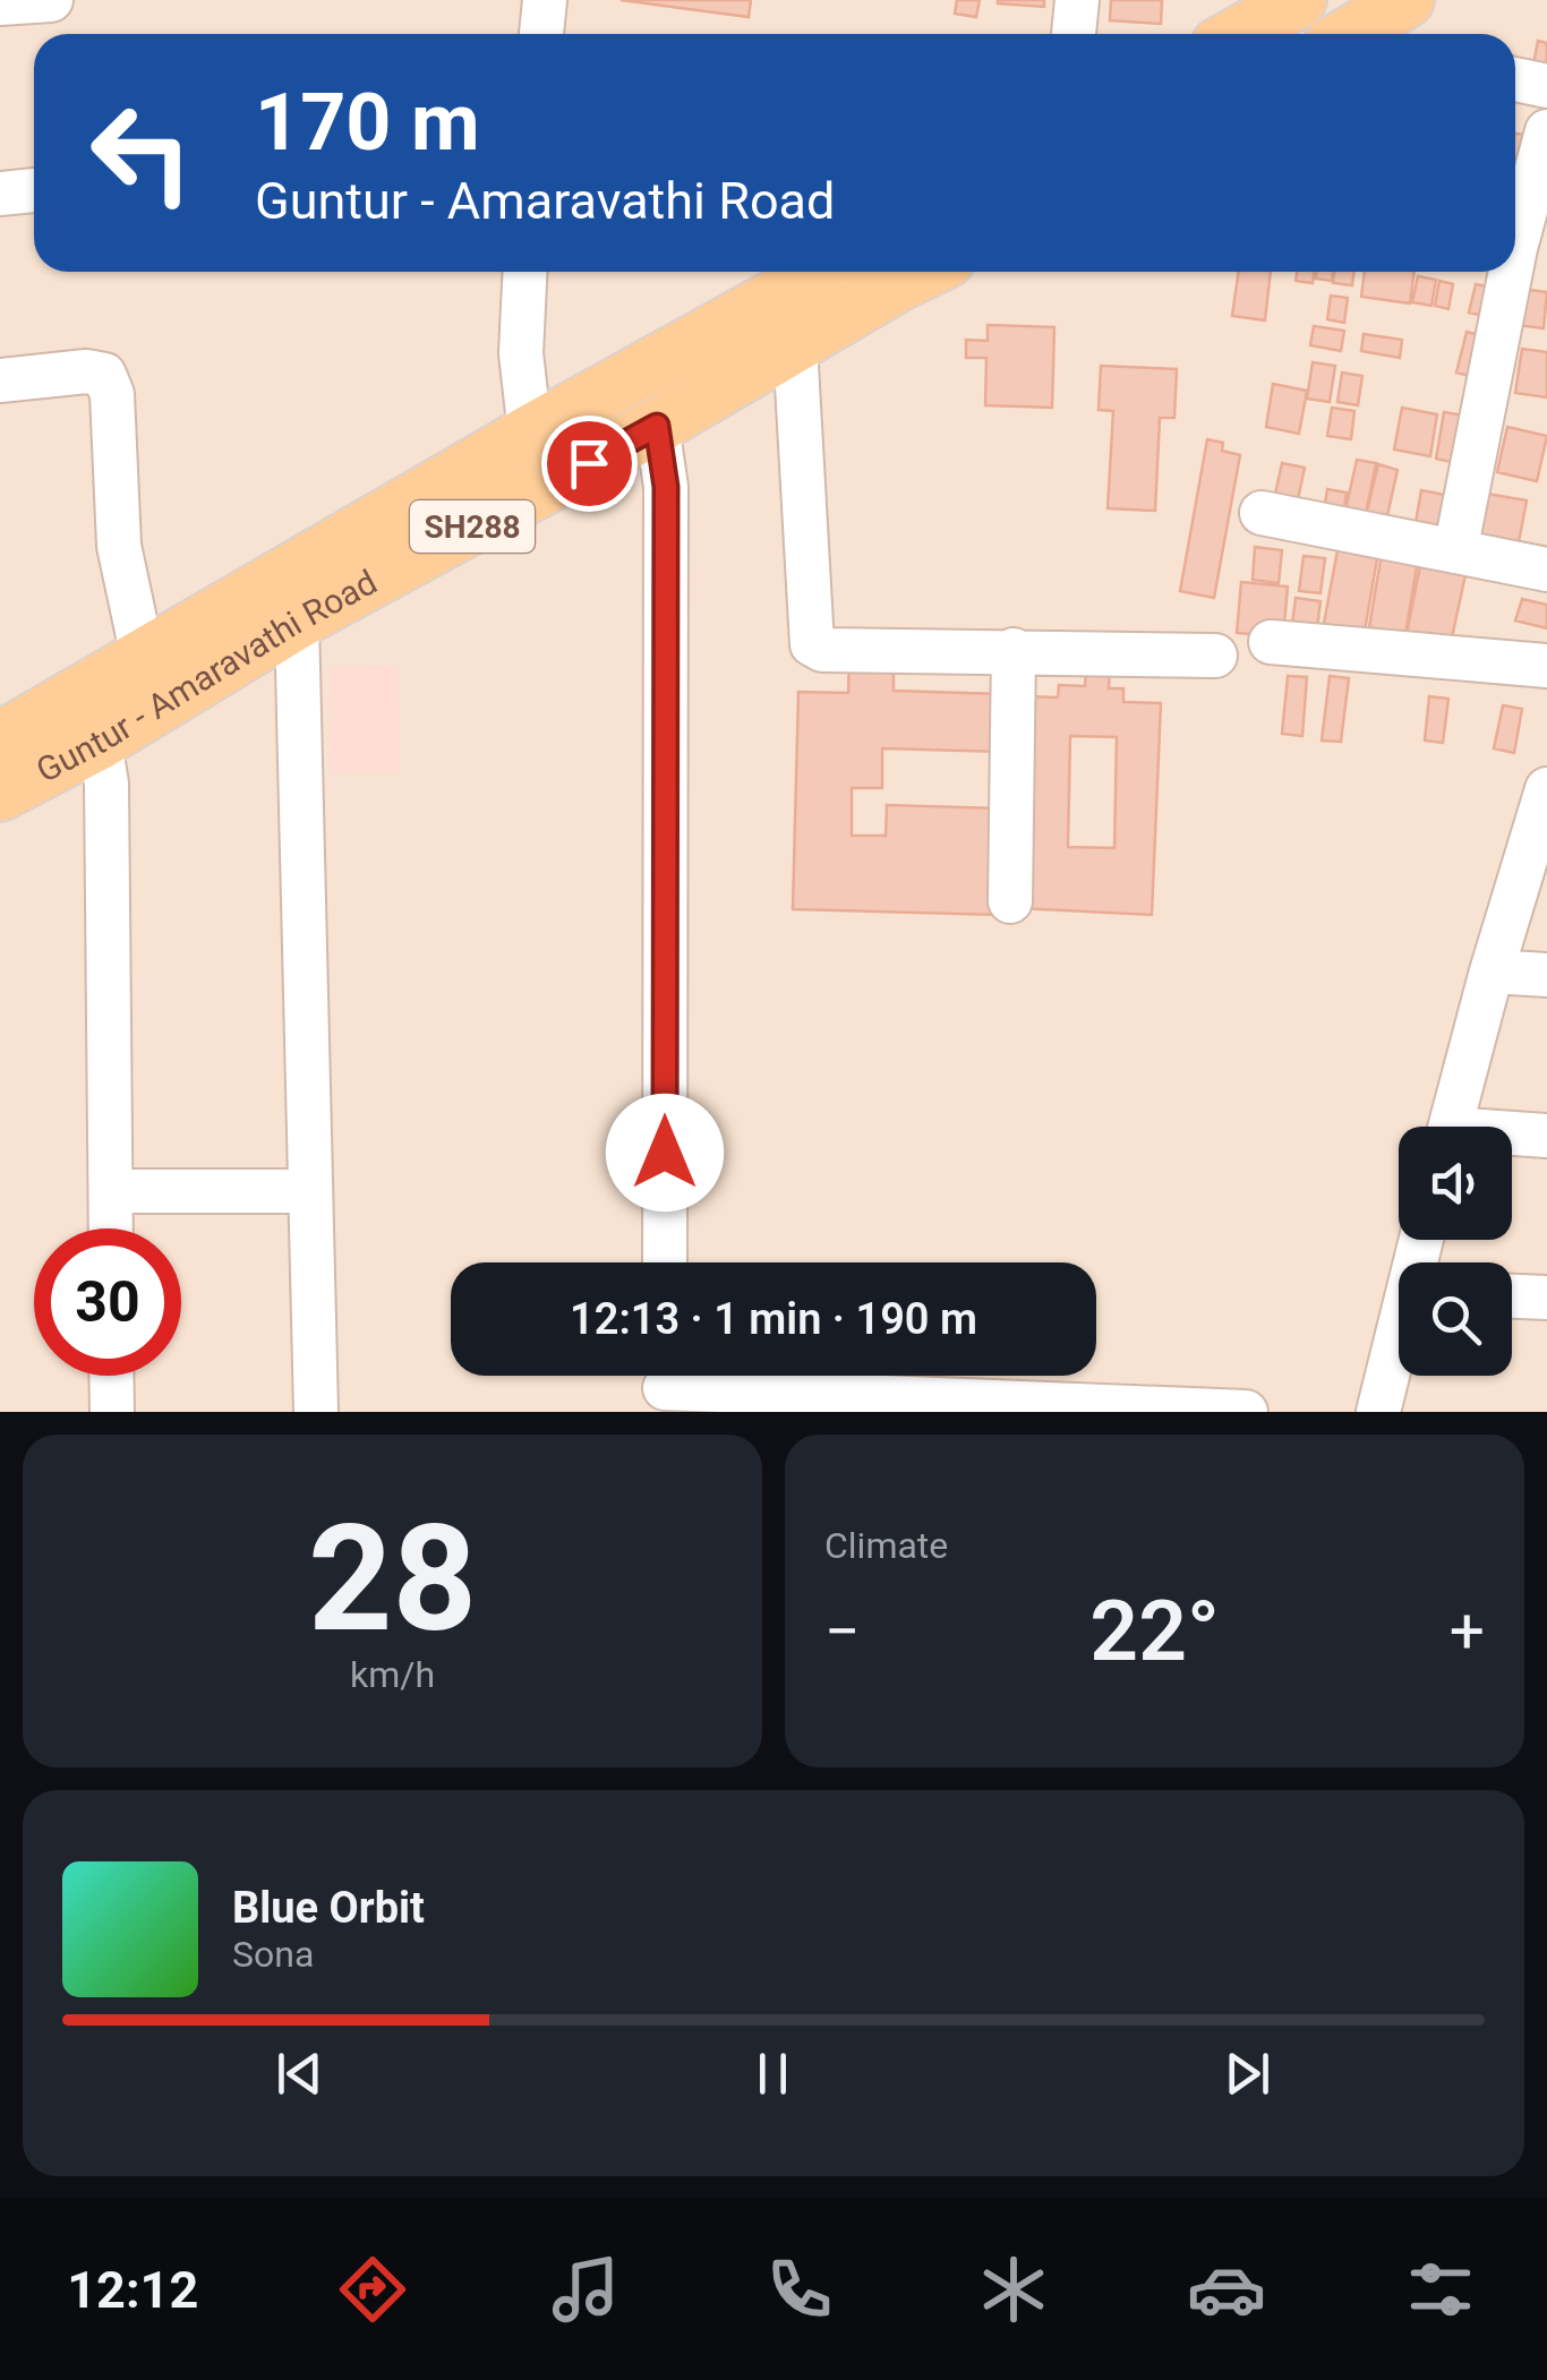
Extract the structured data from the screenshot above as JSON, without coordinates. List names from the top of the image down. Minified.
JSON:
{"streets":{"main road":["SH288","Guntur - Amaravathi Road"]},"page":{"turn":["170 m","Guntur - Amaravathi Road"],"limit":"30","trip":"12:13 · 1 min · 190 m","tile":[["28","km/h"],"Climate"],"heat":["−","22°","+"],"song":["Blue Orbit","Sona"],"tabs":"12:12"}}
